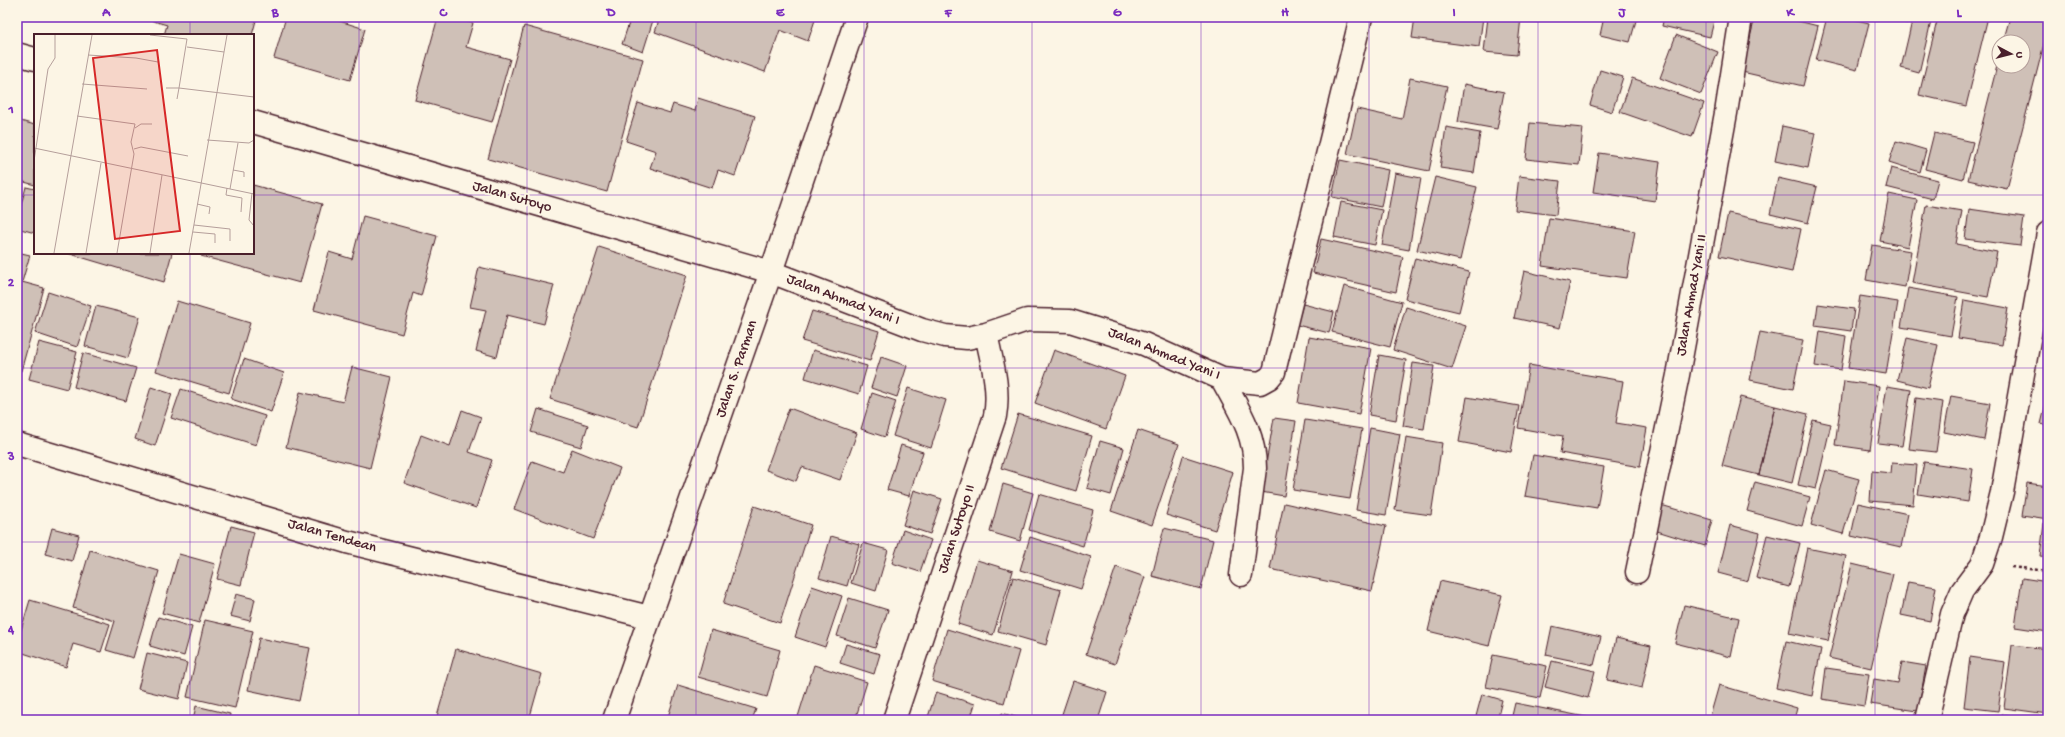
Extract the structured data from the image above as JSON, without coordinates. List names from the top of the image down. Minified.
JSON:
{"streets":{"street":["Jalan Sutoyo","Jalan Ahmad Yani II","Jalan Ahmad Yani I","Jalan S. Parman","Jalan Sutoyo II","Jalan Tendean"]},"crossings":[["Jalan Sutoyo","Jalan Ahmad Yani I"],["Jalan Sutoyo","Jalan S. Parman"],["Jalan Ahmad Yani I","Jalan S. Parman"],["Jalan Ahmad Yani I","Jalan Sutoyo II"],["Jalan S. Parman","Jalan Tendean"]],"north":"right","grid":{"columns":["A","B","C","D","E","F","G","H","I","J","K","L"],"rows":["1","2","3","4"]}}
